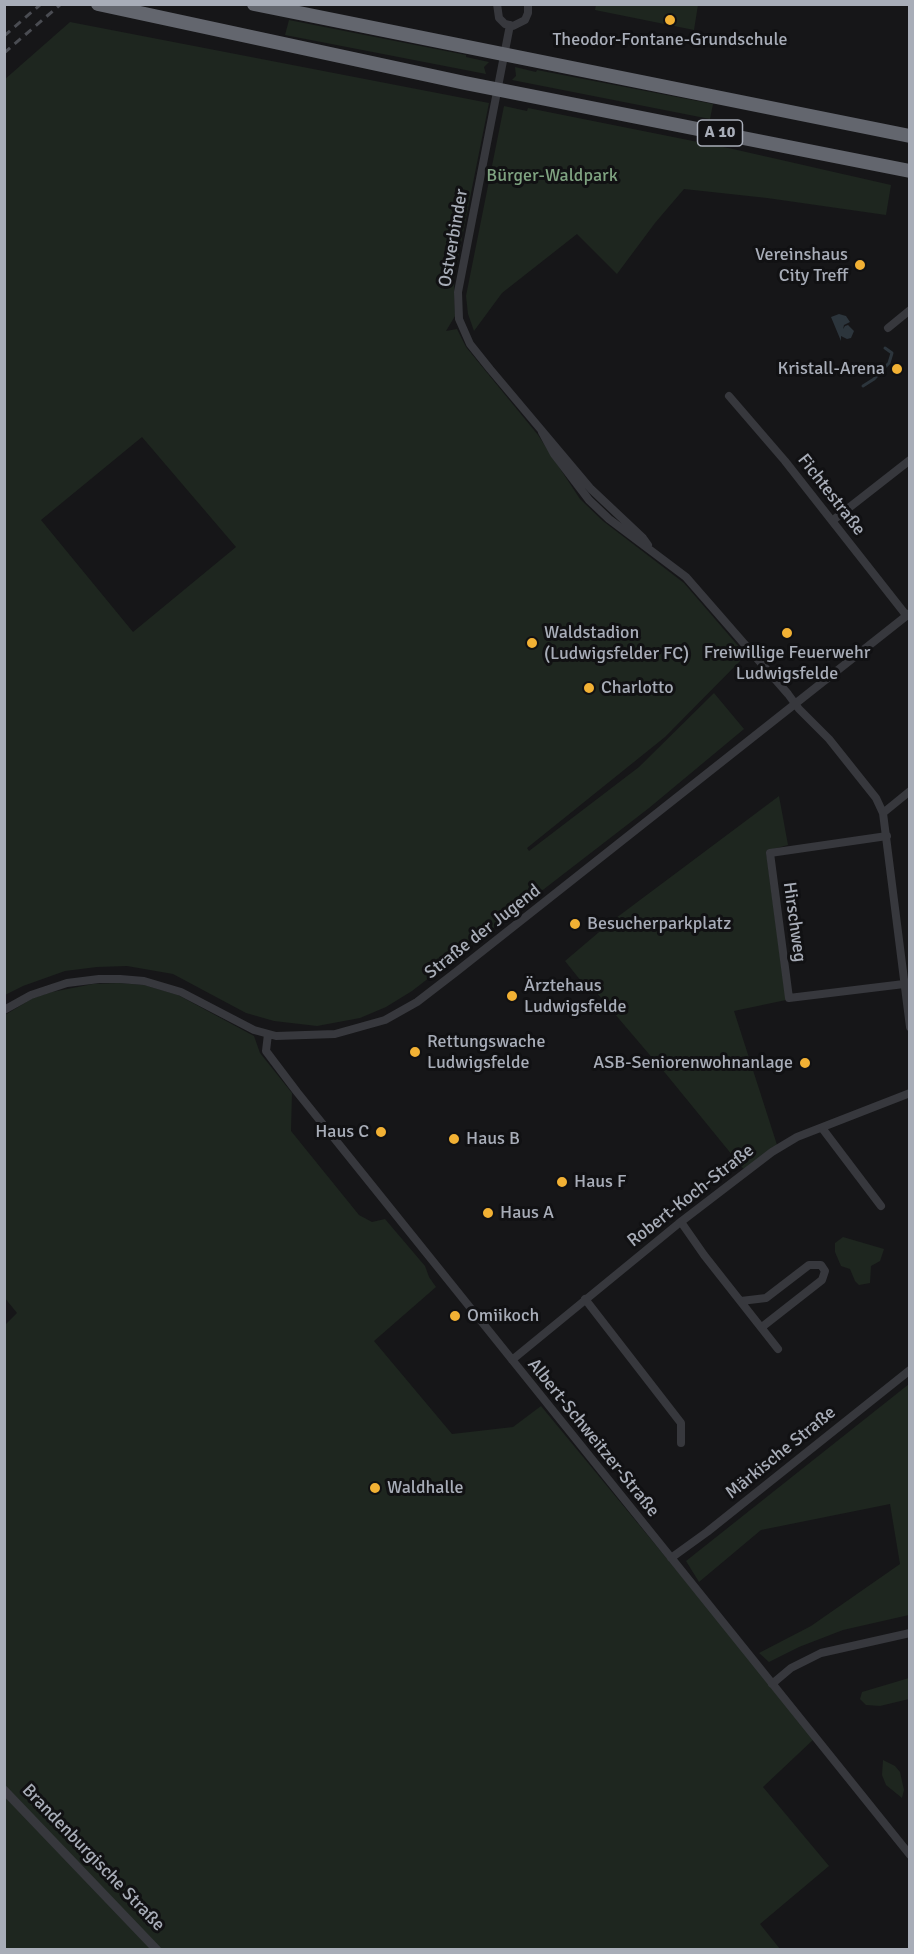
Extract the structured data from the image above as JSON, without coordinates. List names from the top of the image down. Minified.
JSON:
{"streets":{"highway":["A 10"],"street":["Ostverbinder","Fichtestraße","Hirschweg","Straße der Jugend","Robert-Koch-Straße","Albert-Schweitzer-Straße","Märkische Straße","Brandenburgische Straße"]},"crossings":[["Ostverbinder","Straße der Jugend"],["Fichtestraße","Straße der Jugend"],["Straße der Jugend","Albert-Schweitzer-Straße"],["Robert-Koch-Straße","Albert-Schweitzer-Straße"],["Albert-Schweitzer-Straße","Märkische Straße"]],"parks":["Bürger-Waldpark"],"places":["Theodor-Fontane-Grundschule","Vereinshaus City Treff","Kristall-Arena","Freiwillige Feuerwehr Ludwigsfelde","Waldstadion (Ludwigsfelder FC)","Charlotto","Besucherparkplatz","Ärztehaus Ludwigsfelde","Rettungswache Ludwigsfelde","ASB-Seniorenwohnanlage","Haus C","Haus B","Haus F","Haus A","Omiikoch","Waldhalle"]}
